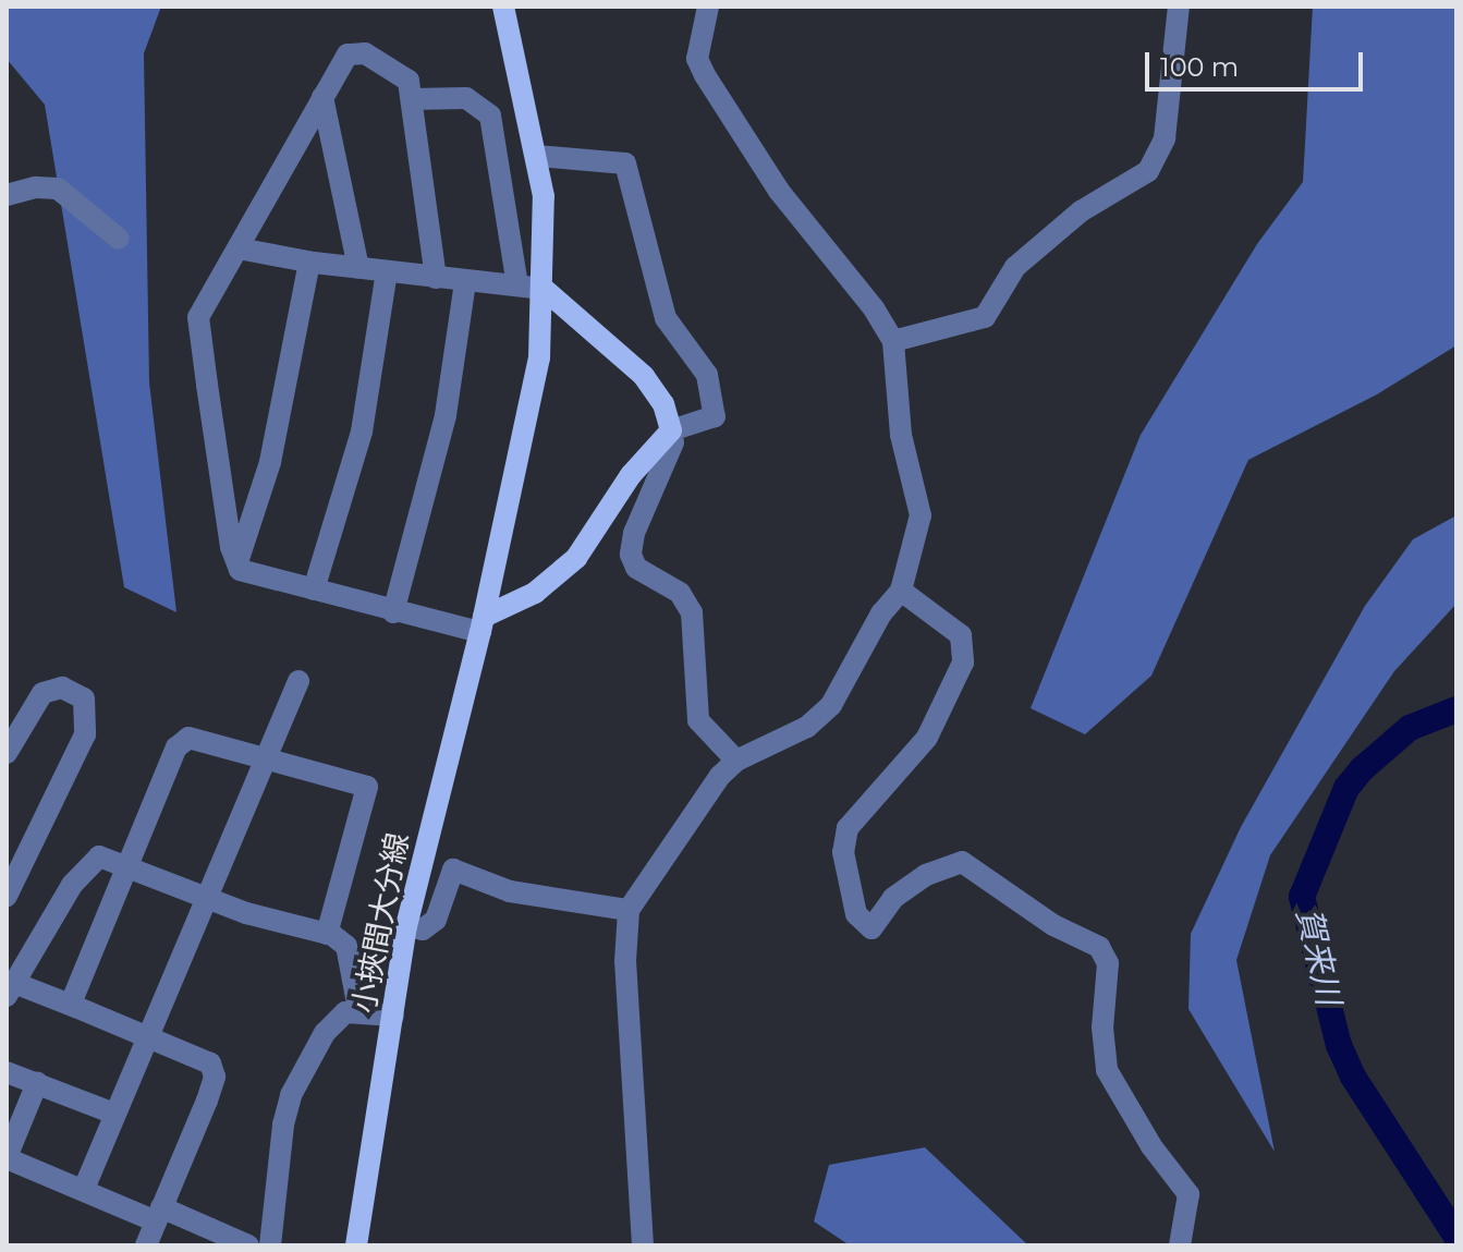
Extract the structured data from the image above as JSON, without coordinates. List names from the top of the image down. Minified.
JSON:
{"streets":{"main road":["小挾間大分線"]},"water":["賀来川"],"scale_bar":"100 m"}
